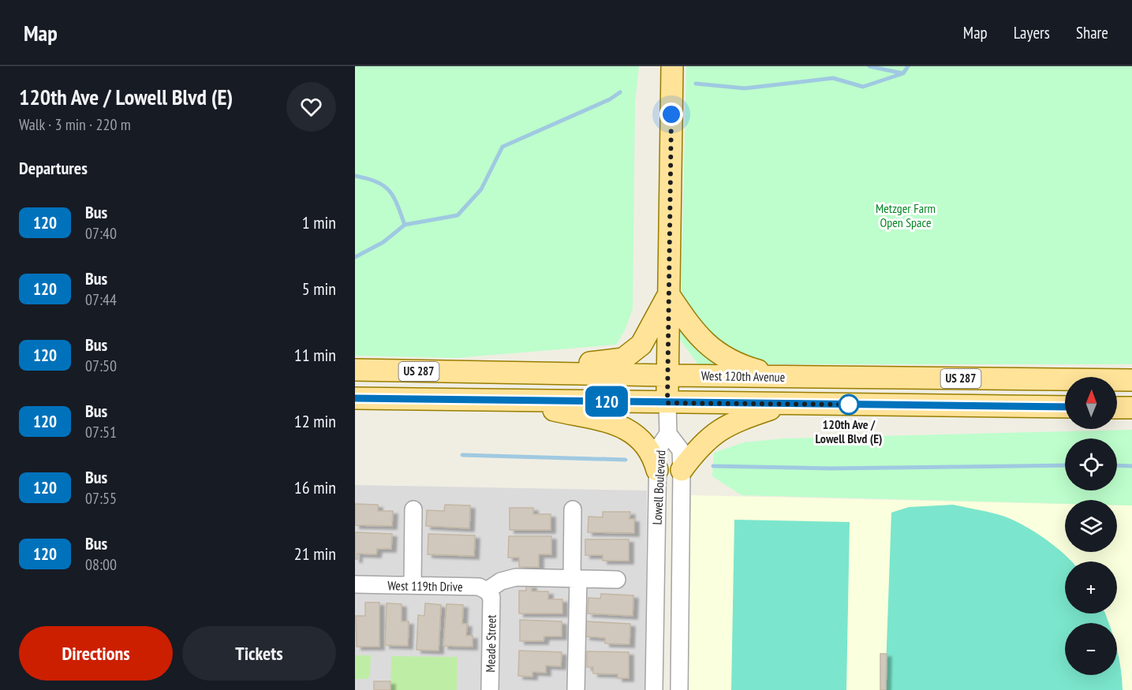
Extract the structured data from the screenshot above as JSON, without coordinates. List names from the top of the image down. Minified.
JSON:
{"streets":{"main road":["US 287","West 120th Avenue"],"street":["Lowell Boulevard","West 119th Drive","Meade Street"]},"crossings":[["West 119th Drive","Meade Street"]],"parks":["Metzger Farm Open Space"],"places":["120th Ave / Lowell Blvd (E)"],"lines":["bus line 120"],"north":"top","page":{"header":"Map","nav":["Map","Layers","Share"],"heading":[["120th Ave / Lowell Blvd (E)","Walk · 3 min · 220 m"],"Departures"],"on_map":"120","list":[{"mark":"120","name":"Bus","note":"07:40","value":"1 min"},{"mark":"120","name":"Bus","note":"07:44","value":"5 min"},{"mark":"120","name":"Bus","note":"07:50","value":"11 min"},{"mark":"120","name":"Bus","note":"07:51","value":"12 min"},{"mark":"120","name":"Bus","note":"07:55","value":"16 min"},{"mark":"120","name":"Bus","note":"08:00","value":"21 min"}],"map_buttons":["+","−"],"buttons":["Directions","Tickets"]}}
